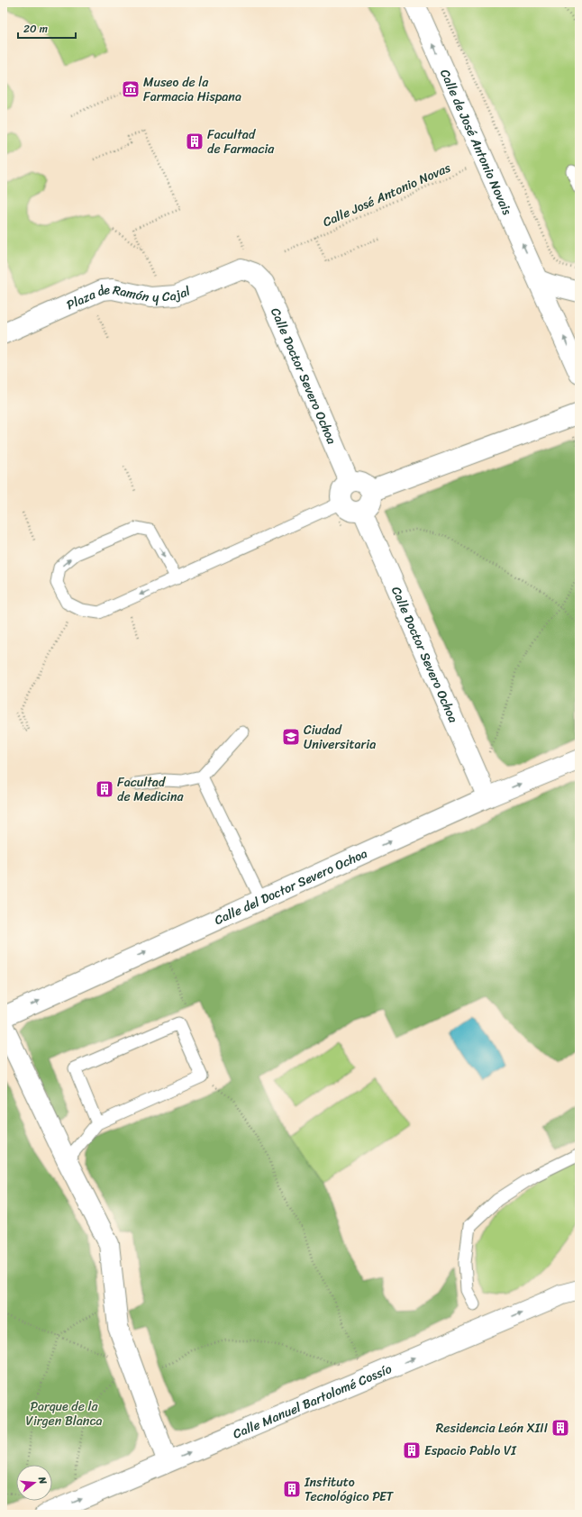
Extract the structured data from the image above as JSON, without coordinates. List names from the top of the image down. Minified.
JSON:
{"streets":{"street":["Calle de José Antonio Novais","Plaza de Ramón y Cajal","Calle Doctor Severo Ochoa","Calle del Doctor Severo Ochoa","Calle Manuel Bartolomé Cossío"],"path":["Calle José Antonio Novas"]},"crossings":[["Calle de José Antonio Novais","Calle José Antonio Novas"],["Plaza de Ramón y Cajal","Calle Doctor Severo Ochoa"],["Calle Doctor Severo Ochoa","Calle del Doctor Severo Ochoa"]],"one_way":["Calle de José Antonio Novais","Calle del Doctor Severo Ochoa","Calle Manuel Bartolomé Cossío"],"parks":["Parque de la Virgen Blanca"],"places":{"museum":["Museo de la Farmacia Hispana"],"building":["Facultad de Farmacia","Facultad de Medicina","Residencia León XIII","Espacio Pablo VI","Instituto Tecnológico PET"],"school or university":["Ciudad Universitaria"]},"scale_bar":"20 m","north":"right"}
